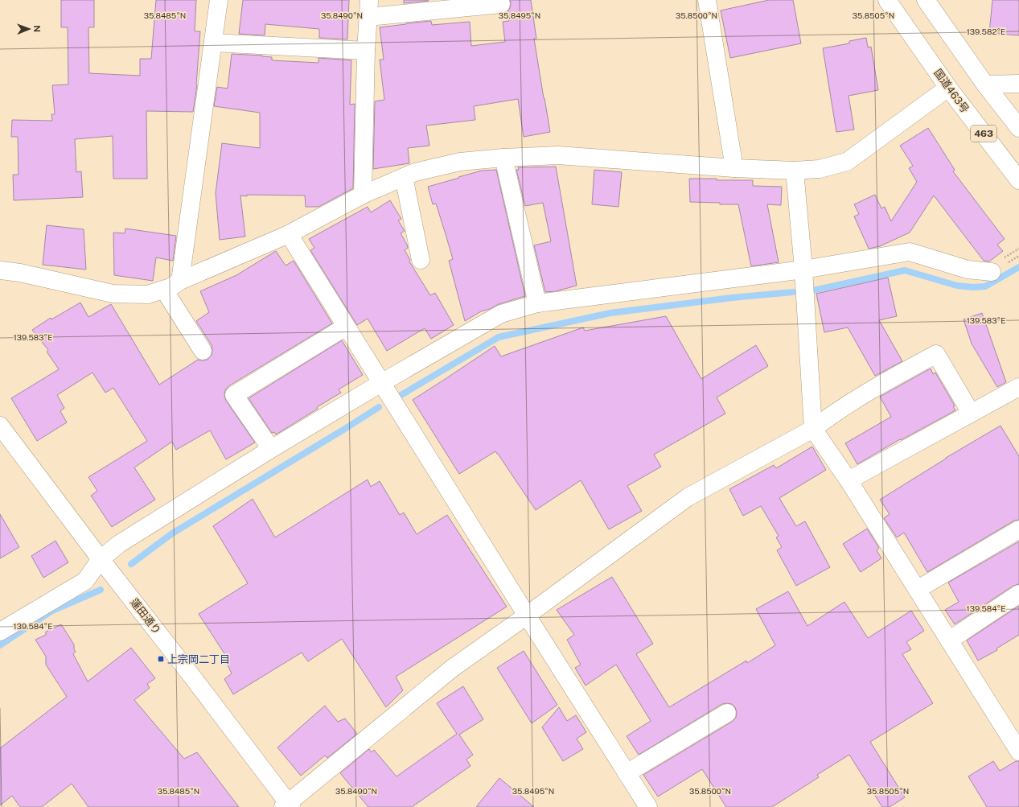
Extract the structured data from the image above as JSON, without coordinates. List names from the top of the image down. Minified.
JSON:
{"streets":{"main road":["国道463号","463","蓮田通り"]},"places":{"transit":["上宗岡二丁目"]},"north":"right","coordinates":["35.8485°N","35.8490°N","35.8495°N","35.8500°N","35.8505°N","139.582°E","139.583°E","139.584°E"]}
